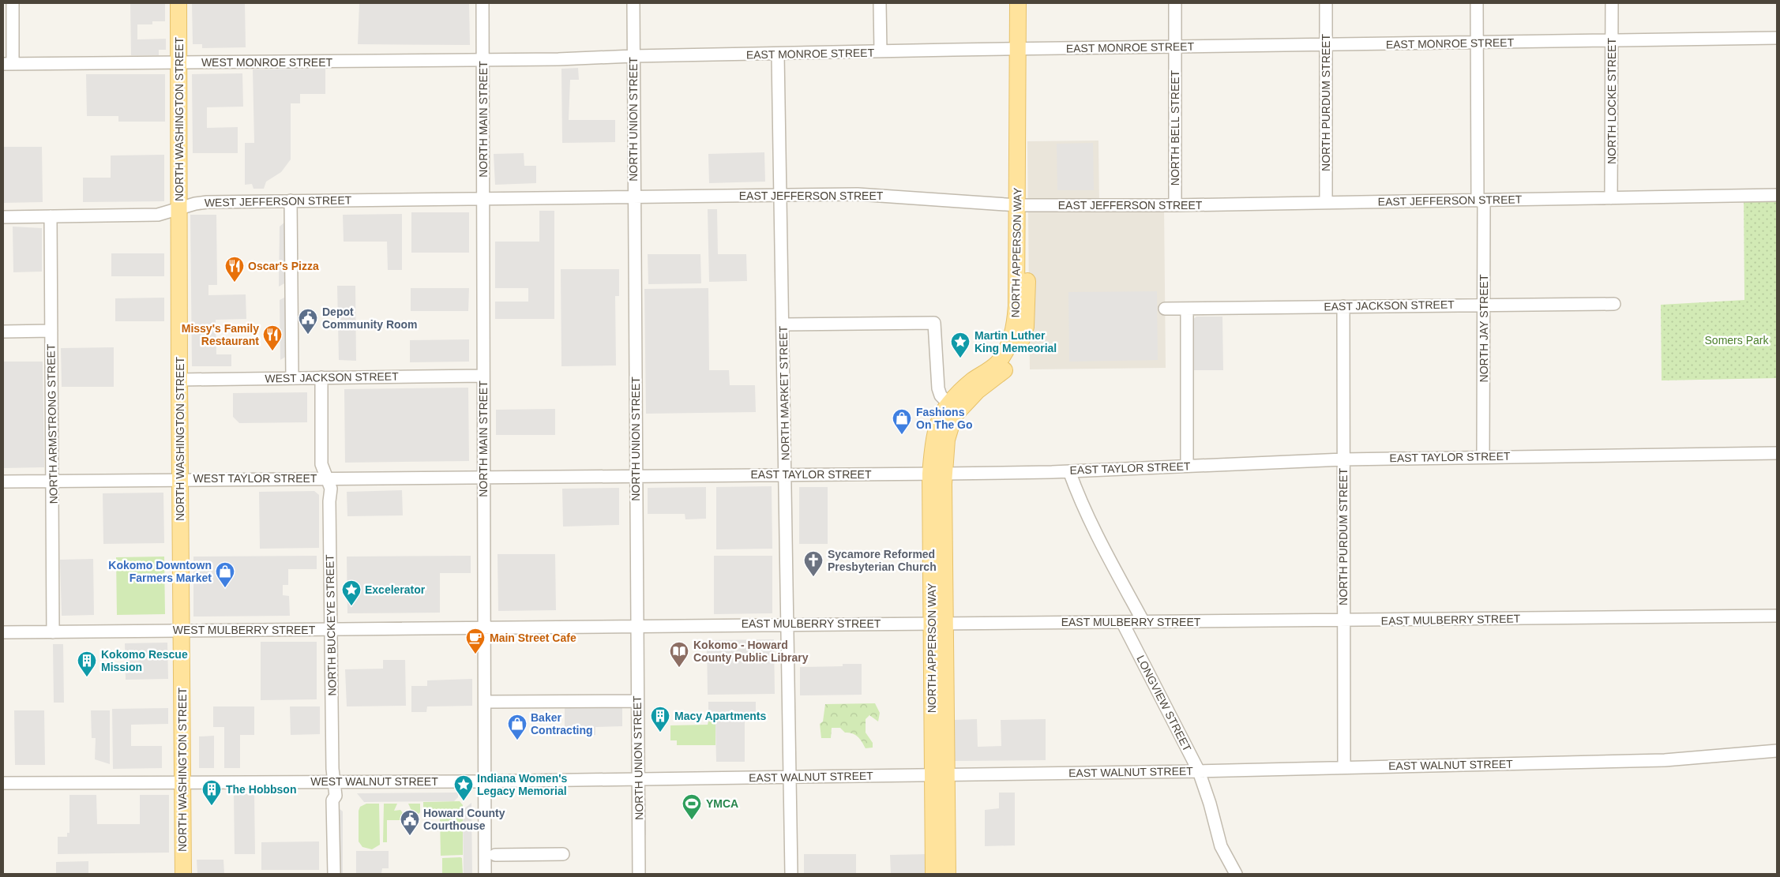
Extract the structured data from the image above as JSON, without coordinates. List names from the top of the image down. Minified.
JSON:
{"streets":{"main road":["NORTH WASHINGTON STREET","NORTH APPERSON WAY"],"street":["EAST MONROE STREET","WEST MONROE STREET","NORTH LOCKE STREET","NORTH PURDUM STREET","NORTH MAIN STREET","NORTH UNION STREET","NORTH BELL STREET","EAST JEFFERSON STREET","WEST JEFFERSON STREET","EAST JACKSON STREET","NORTH JAY STREET","WEST JACKSON STREET","NORTH MARKET STREET","NORTH ARMSTRONG STREET","EAST TAYLOR STREET","WEST TAYLOR STREET","EAST MULBERRY STREET","NORTH BUCKEYE STREET","WEST MULBERRY STREET","LONGVIEW STREET","EAST WALNUT STREET","WEST WALNUT STREET"]},"crossings":[["EAST MONROE STREET","WEST MONROE STREET"],["EAST MONROE STREET","NORTH LOCKE STREET"],["EAST MONROE STREET","NORTH PURDUM STREET"],["EAST MONROE STREET","NORTH MAIN STREET"],["EAST MONROE STREET","NORTH UNION STREET"],["EAST MONROE STREET","NORTH BELL STREET"],["EAST MONROE STREET","NORTH APPERSON WAY"],["EAST MONROE STREET","NORTH JAY STREET"],["EAST MONROE STREET","NORTH MARKET STREET"],["WEST MONROE STREET","NORTH WASHINGTON STREET"],["WEST MONROE STREET","NORTH MAIN STREET"],["NORTH LOCKE STREET","EAST JEFFERSON STREET"],["NORTH PURDUM STREET","EAST JEFFERSON STREET"],["NORTH PURDUM STREET","EAST JACKSON STREET"],["NORTH PURDUM STREET","EAST TAYLOR STREET"],["NORTH PURDUM STREET","EAST MULBERRY STREET"],["NORTH PURDUM STREET","EAST WALNUT STREET"],["NORTH WASHINGTON STREET","WEST JEFFERSON STREET"],["NORTH WASHINGTON STREET","WEST JACKSON STREET"],["NORTH WASHINGTON STREET","WEST TAYLOR STREET"],["NORTH WASHINGTON STREET","WEST MULBERRY STREET"],["NORTH WASHINGTON STREET","WEST WALNUT STREET"],["NORTH MAIN STREET","EAST JEFFERSON STREET"],["NORTH MAIN STREET","WEST JEFFERSON STREET"],["NORTH MAIN STREET","WEST JACKSON STREET"],["NORTH MAIN STREET","EAST TAYLOR STREET"],["NORTH MAIN STREET","WEST TAYLOR STREET"],["NORTH MAIN STREET","EAST MULBERRY STREET"],["NORTH MAIN STREET","WEST MULBERRY STREET"],["NORTH MAIN STREET","EAST WALNUT STREET"],["NORTH MAIN STREET","WEST WALNUT STREET"],["NORTH UNION STREET","EAST JEFFERSON STREET"],["NORTH UNION STREET","EAST TAYLOR STREET"],["NORTH UNION STREET","EAST MULBERRY STREET"],["NORTH UNION STREET","EAST WALNUT STREET"],["NORTH BELL STREET","EAST JEFFERSON STREET"],["EAST JEFFERSON STREET","WEST JEFFERSON STREET"],["EAST JEFFERSON STREET","NORTH APPERSON WAY"],["EAST JEFFERSON STREET","NORTH JAY STREET"],["EAST JEFFERSON STREET","NORTH MARKET STREET"],["WEST JEFFERSON STREET","NORTH ARMSTRONG STREET"],["NORTH APPERSON WAY","EAST TAYLOR STREET"],["NORTH APPERSON WAY","EAST MULBERRY STREET"],["NORTH APPERSON WAY","EAST WALNUT STREET"],["EAST JACKSON STREET","NORTH JAY STREET"],["NORTH JAY STREET","EAST TAYLOR STREET"],["WEST JACKSON STREET","NORTH BUCKEYE STREET"],["NORTH MARKET STREET","EAST TAYLOR STREET"],["NORTH MARKET STREET","EAST MULBERRY STREET"],["NORTH MARKET STREET","EAST WALNUT STREET"],["NORTH ARMSTRONG STREET","WEST TAYLOR STREET"],["NORTH ARMSTRONG STREET","WEST MULBERRY STREET"],["EAST TAYLOR STREET","WEST TAYLOR STREET"],["WEST TAYLOR STREET","NORTH BUCKEYE STREET"],["EAST MULBERRY STREET","WEST MULBERRY STREET"],["EAST MULBERRY STREET","LONGVIEW STREET"],["NORTH BUCKEYE STREET","WEST MULBERRY STREET"],["NORTH BUCKEYE STREET","WEST WALNUT STREET"],["LONGVIEW STREET","EAST WALNUT STREET"],["EAST WALNUT STREET","WEST WALNUT STREET"]],"parks":["Somers Park"],"places":{"restaurant":["Oscar's Pizza","Missy's Family Restaurant"],"public building":["Depot Community Room","Howard County Courthouse"],"place":["Martin Luther King Memeorial","Excelerator","Indiana Women's Legacy Memorial"],"shop":["Fashions On The Go","Kokomo Downtown Farmers Market","Baker Contracting"],"church":["Sycamore Reformed Presbyterian Church"],"cafe":["Main Street Cafe"],"library":["Kokomo - Howard County Public Library"],"building":["Kokomo Rescue Mission","Macy Apartments","The Hobbson"],"sports":["YMCA"]}}
